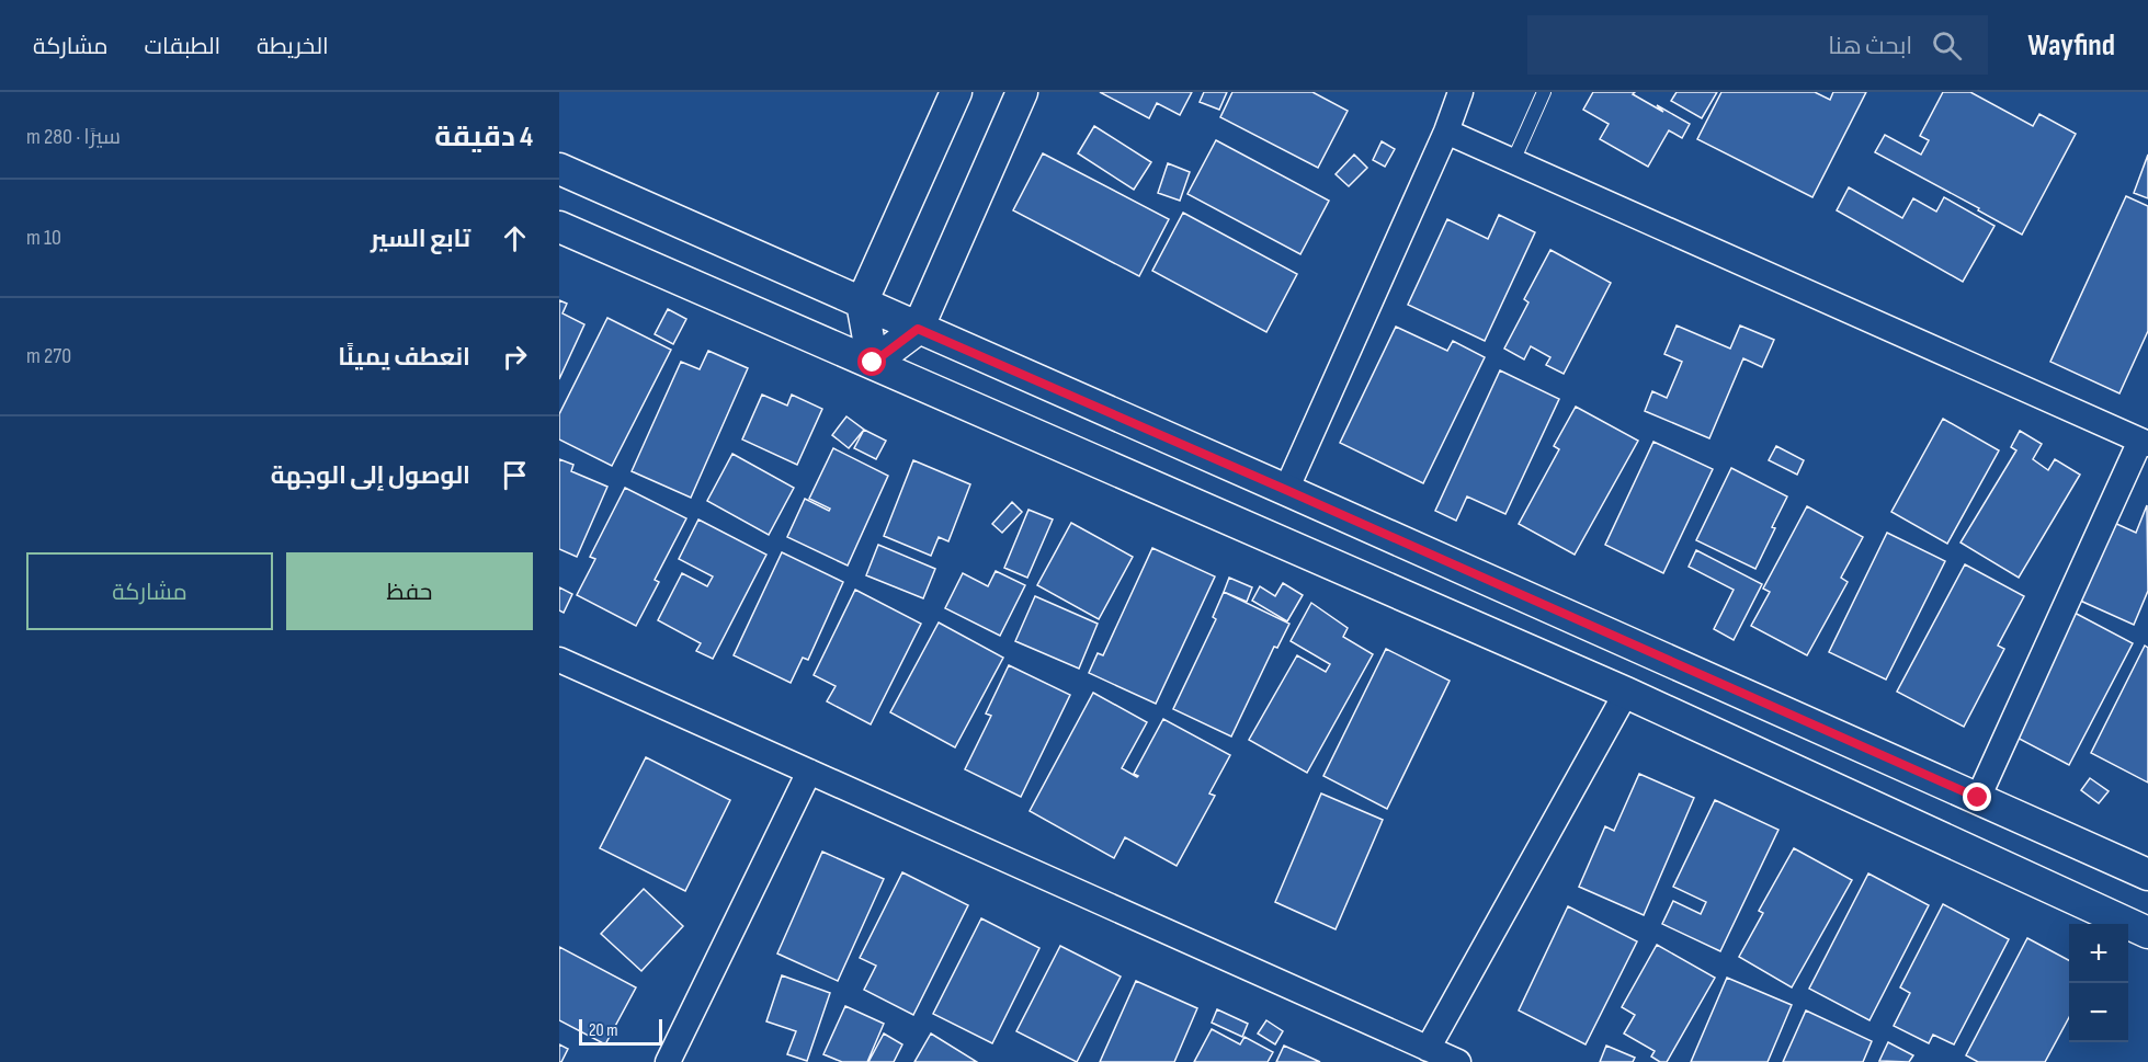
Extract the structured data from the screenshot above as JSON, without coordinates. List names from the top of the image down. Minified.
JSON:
{"scale_bar":"20 m","page":{"header":"Wayfind","search":"ابحث هنا","nav":["الخريطة","الطبقات","مشاركة"],"heading":["4 دقيقة","سيرًا · 280 m"],"list":[["تابع السير","10 m"],["انعطف يمينًا","270 m"],"الوصول إلى الوجهة"],"buttons":["حفظ","مشاركة"],"map_buttons":["+","−"],"scale":"20 m"}}
